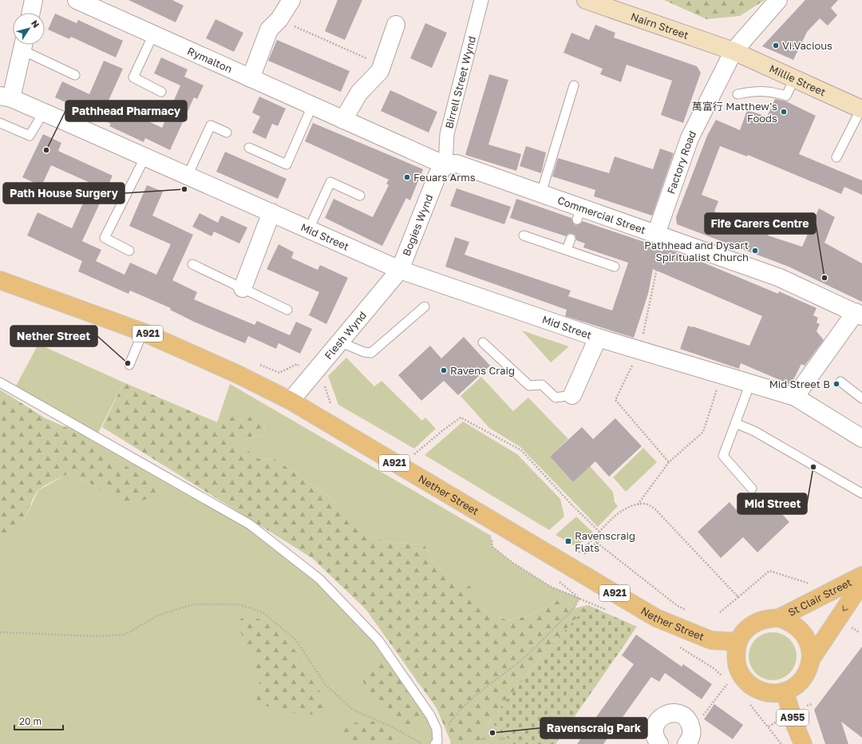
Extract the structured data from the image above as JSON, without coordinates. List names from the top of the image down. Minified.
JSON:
{"streets":{"main road":["Nairn Street","Millie Street","A921","Nether Street","St Clair Street","A955"],"street":["Rymalton","Birrell Street Wynd","Factory Road","Commercial Street","Bogies Wynd","Mid Street","Flesh Wynd"]},"crossings":[["Nairn Street","Millie Street"],["Nairn Street","Factory Road"],["Rymalton","Birrell Street Wynd"],["Rymalton","Commercial Street"],["Rymalton","Bogies Wynd"],["Millie Street","Factory Road"],["Birrell Street Wynd","Commercial Street"],["Birrell Street Wynd","Bogies Wynd"],["Factory Road","Commercial Street"],["Commercial Street","Bogies Wynd"],["Bogies Wynd","Mid Street"],["Bogies Wynd","Flesh Wynd"],["Mid Street","Flesh Wynd"],["Flesh Wynd","Nether Street"],["Nether Street","St Clair Street"],["Nether Street","A955"],["St Clair Street","A955"]],"one_way":["St Clair Street"],"places":{"other":["Vi.Vacious","萬富行 Matthew's Foods","Pathhead Pharmacy","Feuars Arms","Path House Surgery","Pathhead and Dysart Spiritualist Church","Fife Carers Centre","Nether Street","Ravens Craig","Mid Street B","Mid Street","Ravenscraig Park"],"transit":["Ravenscraig Flats"]},"scale_bar":"20 m","north":"top right"}
